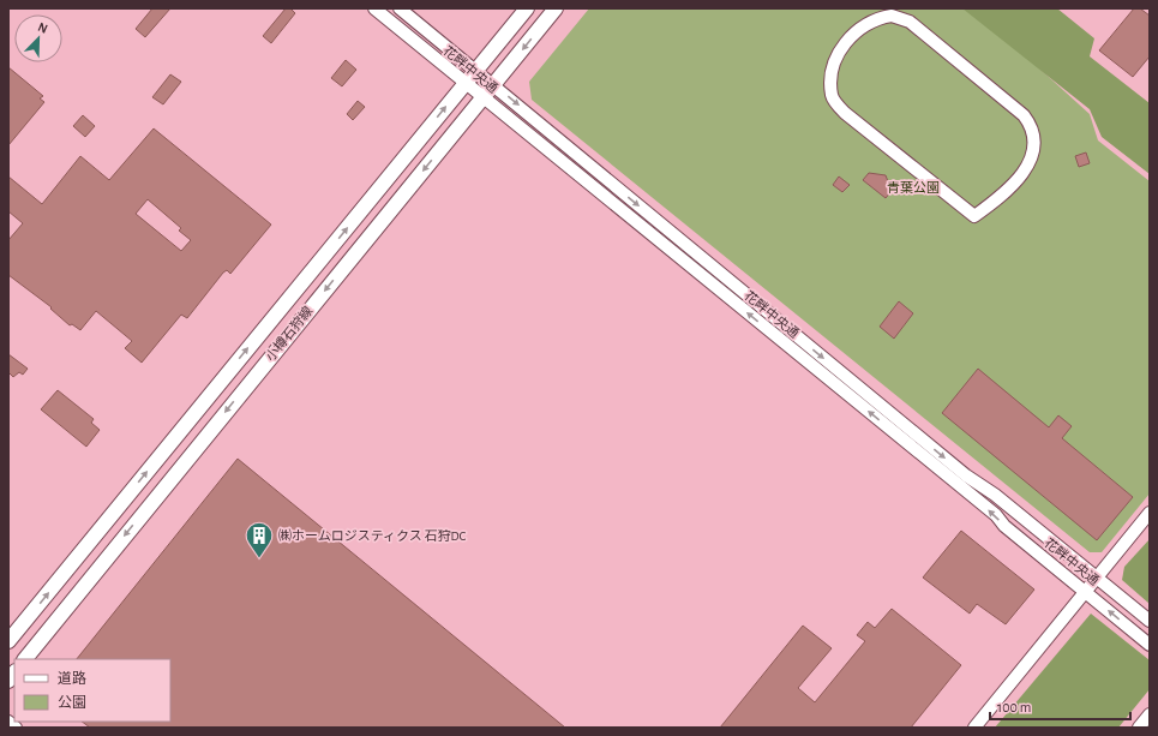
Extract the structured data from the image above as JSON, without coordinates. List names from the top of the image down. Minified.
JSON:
{"streets":{"main road":["小樽石狩線"],"street":["花畔中央通"]},"crossings":[["花畔中央通","小樽石狩線"]],"parks":["青葉公園"],"places":{"building":["㈱ホームロジスティクス 石狩DC"]},"legend":["道路","公園"],"scale_bar":"100 m","north":"top right"}
